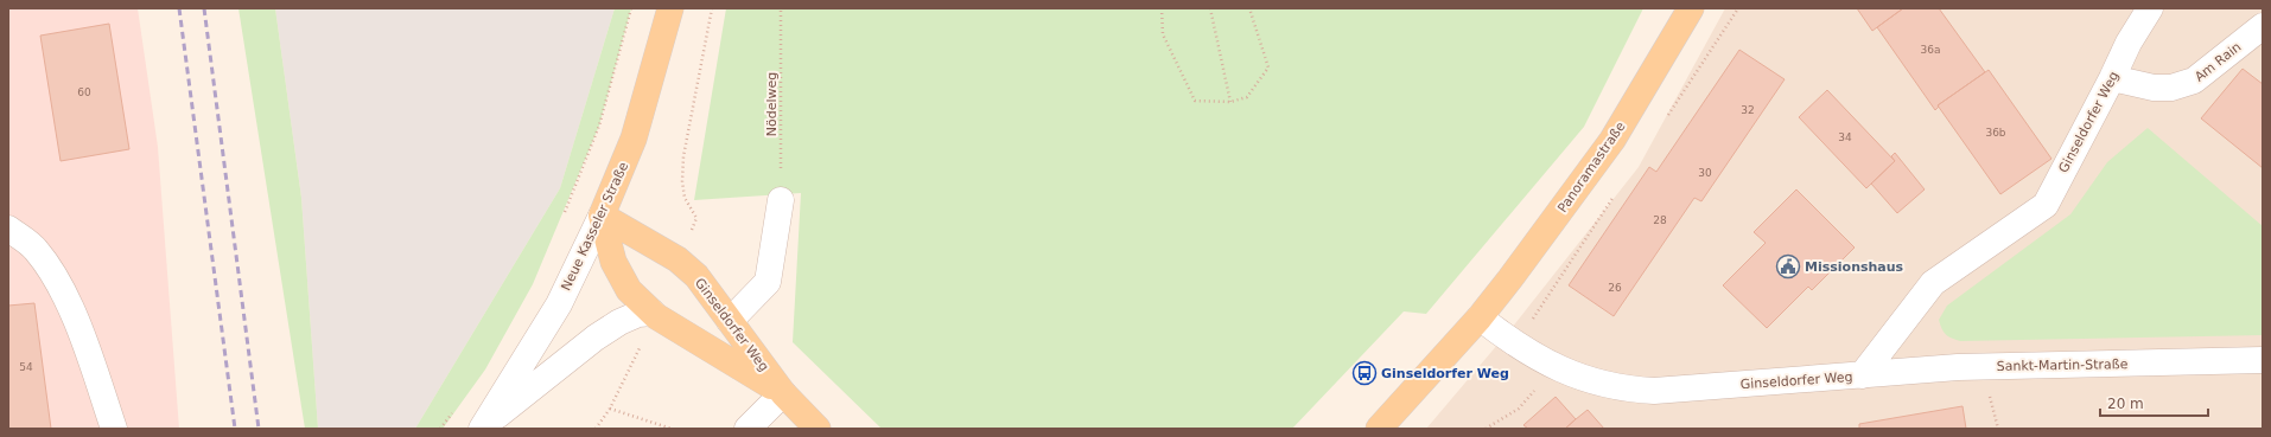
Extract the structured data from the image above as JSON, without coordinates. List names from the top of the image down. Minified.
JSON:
{"streets":{"main road":["Ginseldorfer Weg","Panoramastraße","Neue Kasseler Straße"],"street":["Am Rain","Sankt-Martin-Straße"],"path":["Nödelweg"]},"crossings":[["Am Rain","Ginseldorfer Weg"],["Ginseldorfer Weg","Panoramastraße"],["Ginseldorfer Weg","Neue Kasseler Straße"],["Ginseldorfer Weg","Sankt-Martin-Straße"]],"places":{"public building":["Missionshaus"],"bus stop":["Ginseldorfer Weg"]},"house_numbers":["36a","60","32","36b","34","30","28","26","54"],"scale_bar":"20 m"}
